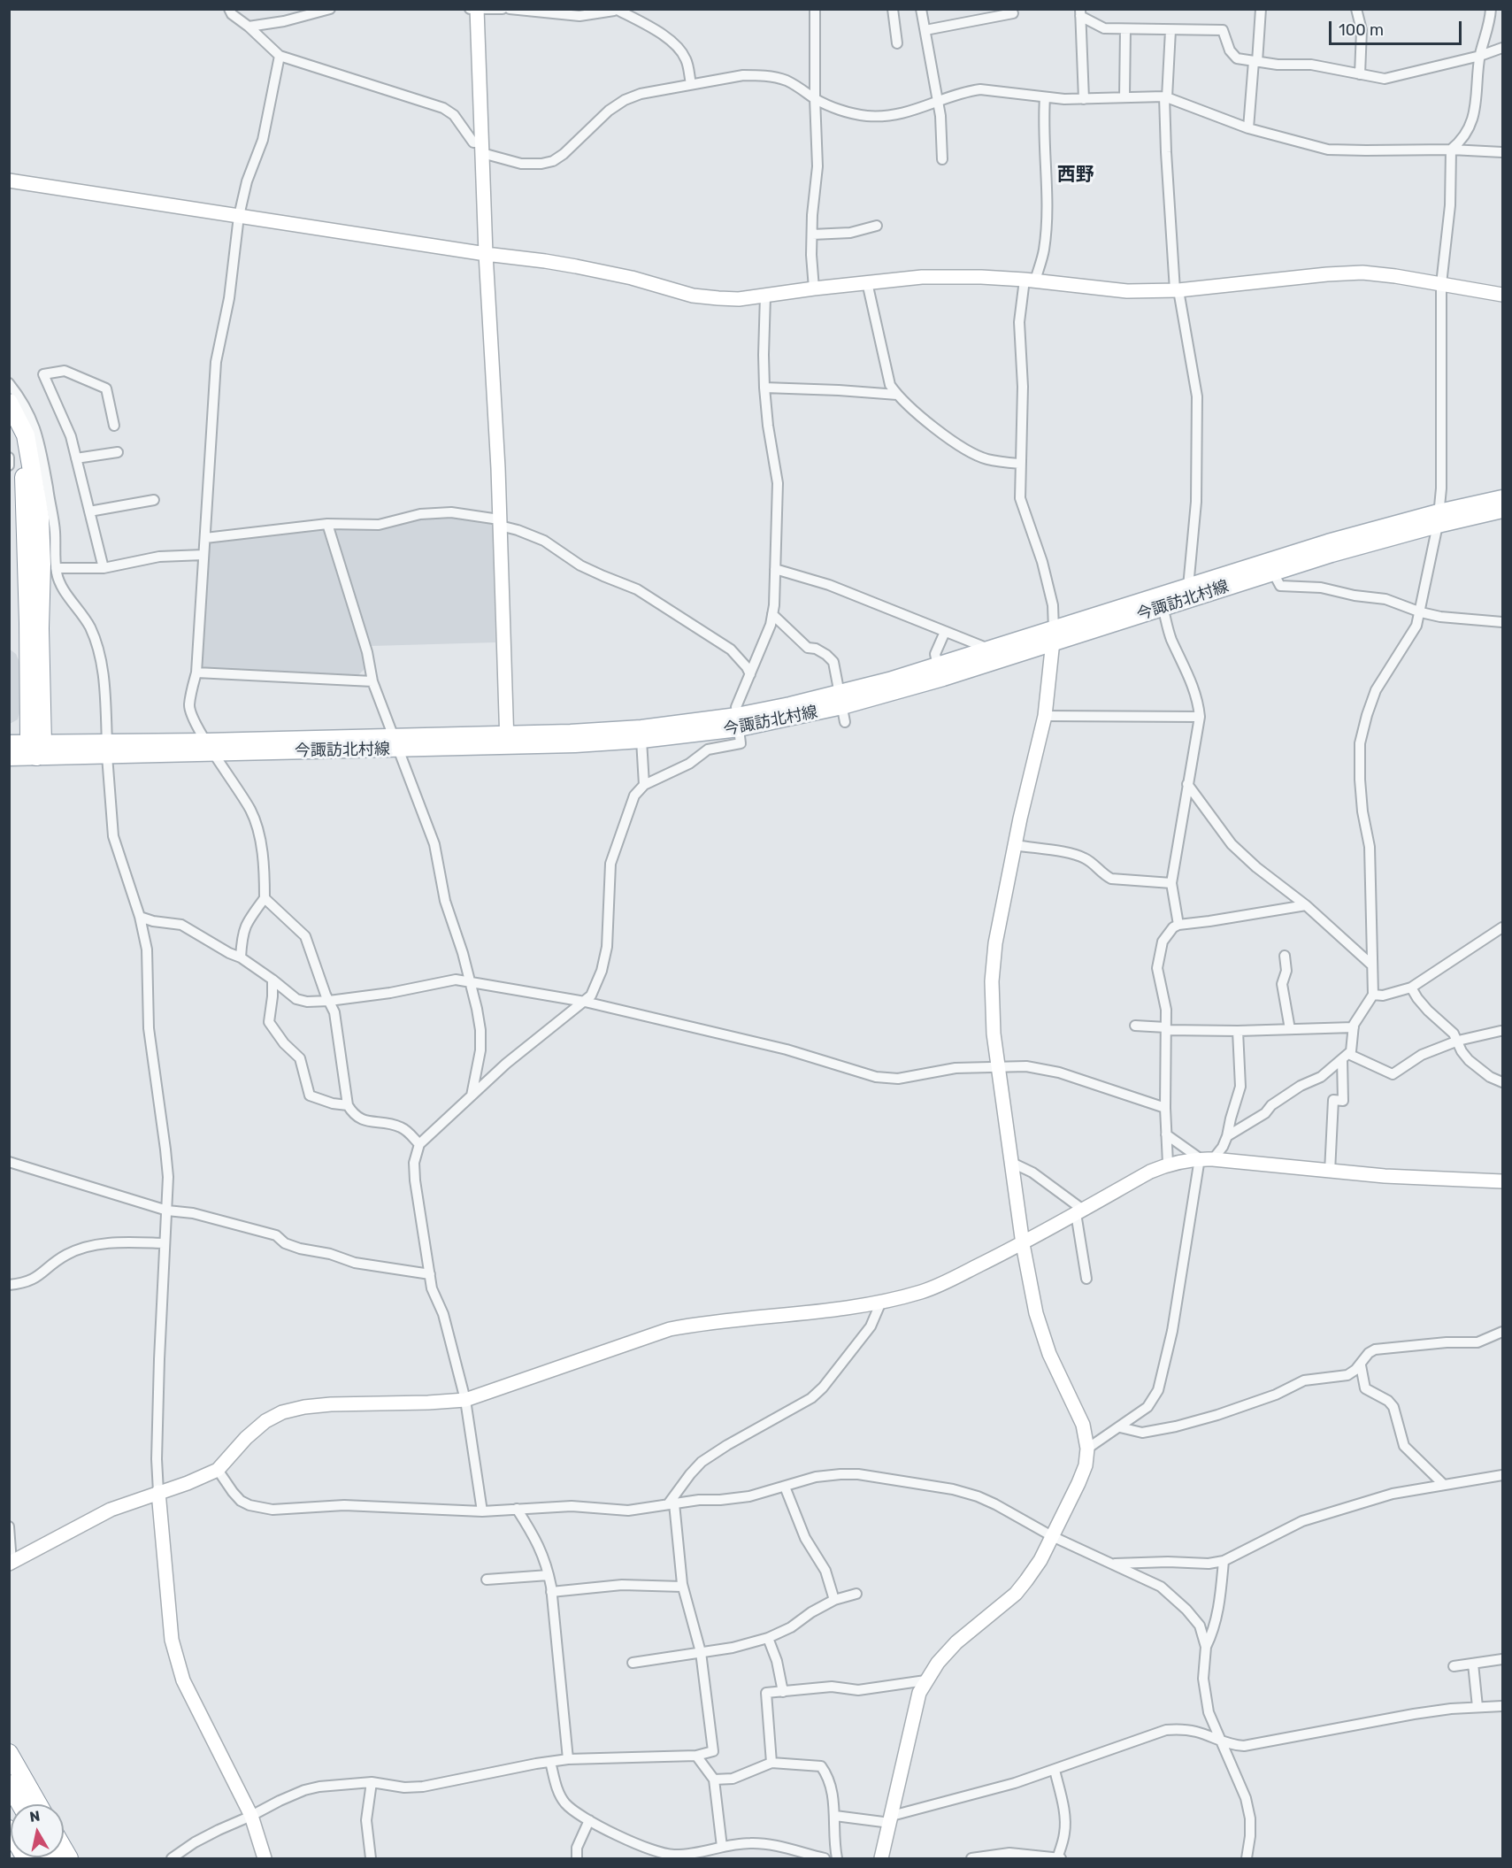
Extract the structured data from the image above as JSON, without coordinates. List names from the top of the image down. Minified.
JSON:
{"streets":{"main road":["今諏訪北村線"]},"districts":["西野"],"scale_bar":"100 m","north":"top"}
